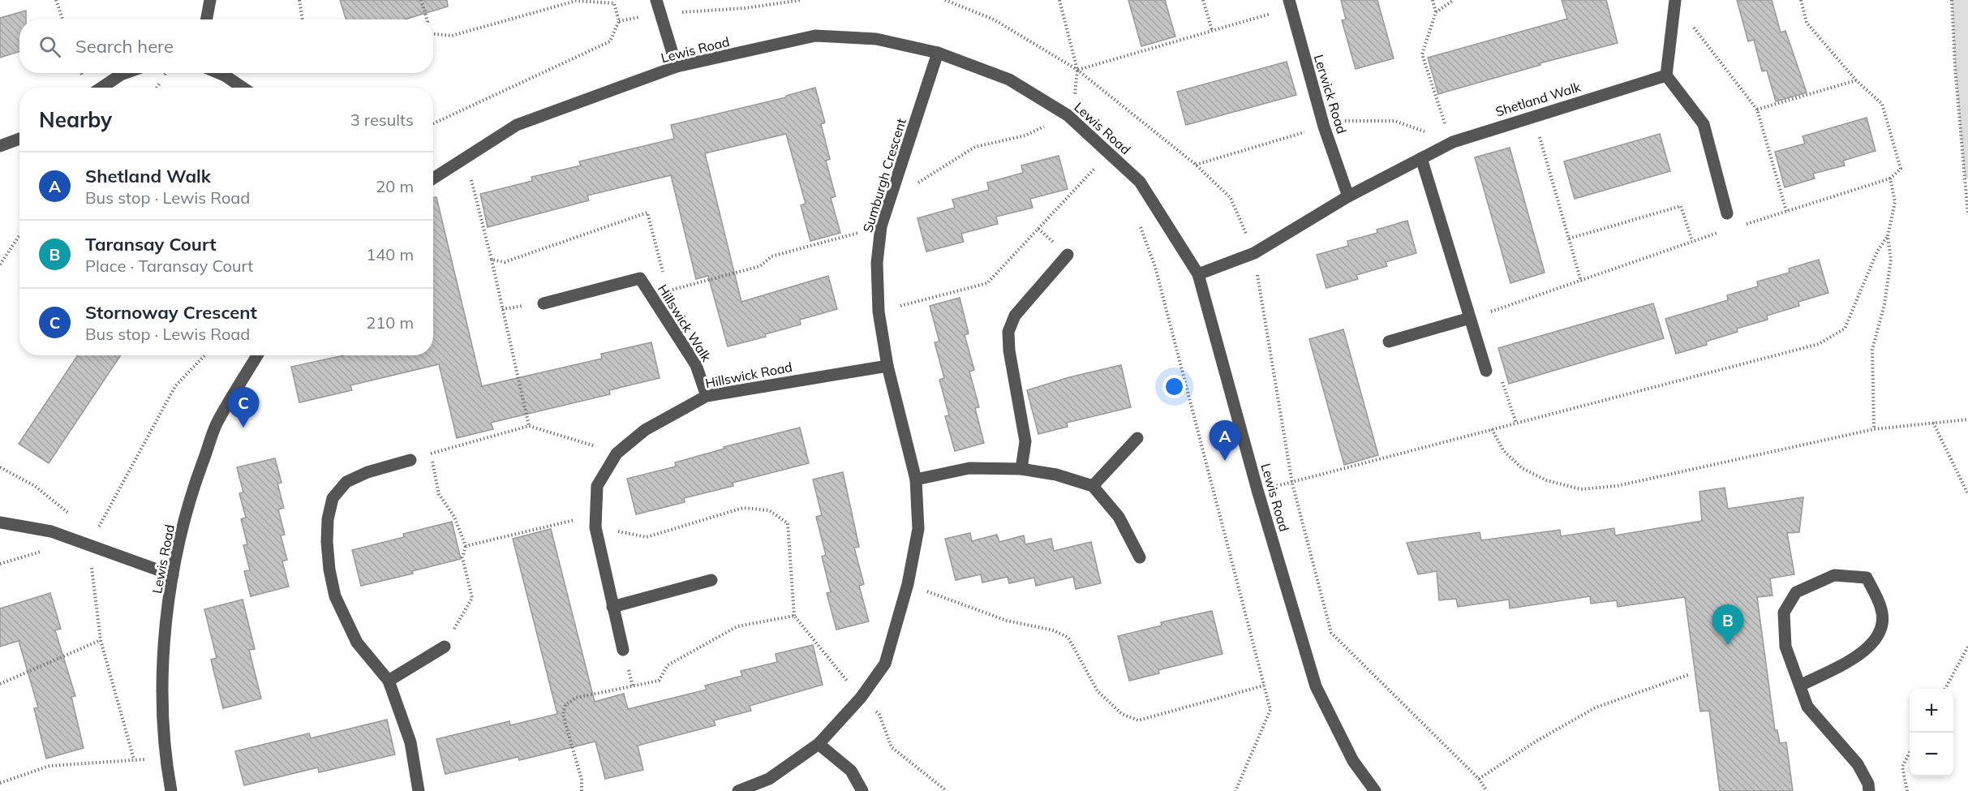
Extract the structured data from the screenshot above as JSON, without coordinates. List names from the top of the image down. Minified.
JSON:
{"streets":{"street":["Lewis Road","Lerwick Road","Shetland Walk","Sumburgh Crescent","Hillswick Walk","Hillswick Road"]},"crossings":[["Lewis Road","Shetland Walk"],["Lewis Road","Sumburgh Crescent"],["Lerwick Road","Shetland Walk"],["Sumburgh Crescent","Hillswick Road"],["Hillswick Walk","Hillswick Road"]],"page":{"search":"Search here","heading":["Nearby","3 results"],"list":[{"mark":"A","name":"Shetland Walk","note":"Bus stop · Lewis Road","value":"20 m"},{"mark":"B","name":"Taransay Court","note":"Place · Taransay Court","value":"140 m"},{"mark":"C","name":"Stornoway Crescent","note":"Bus stop · Lewis Road","value":"210 m"}],"pins":["C","A","B"],"map_buttons":["+","−"]}}
